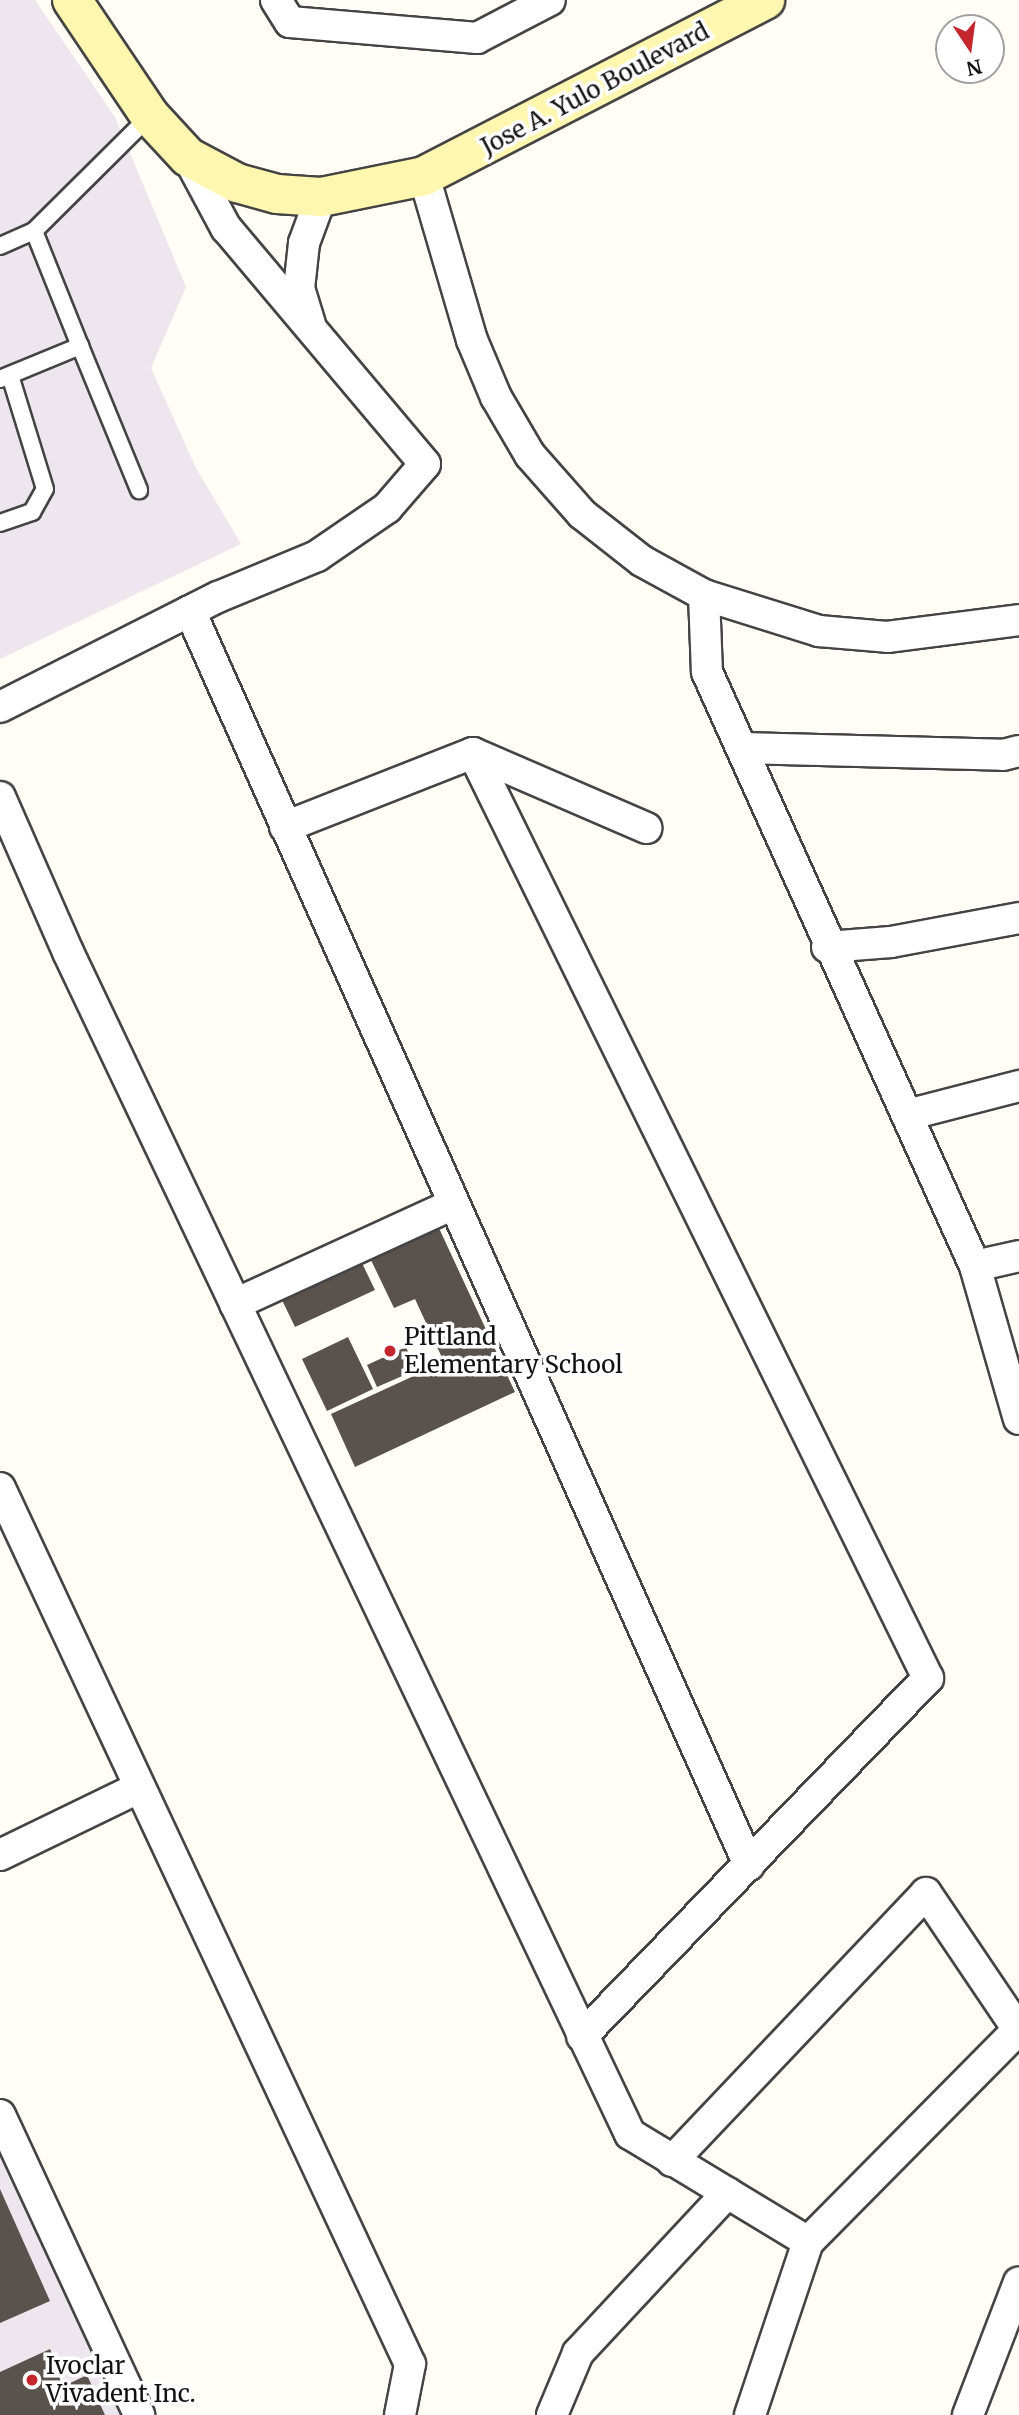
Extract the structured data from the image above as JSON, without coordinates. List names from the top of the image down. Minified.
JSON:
{"streets":{"main road":["Jose A. Yulo Boulevard"]},"places":["Pittland Elementary School","Ivoclar Vivadent Inc."],"north":"bottom"}
